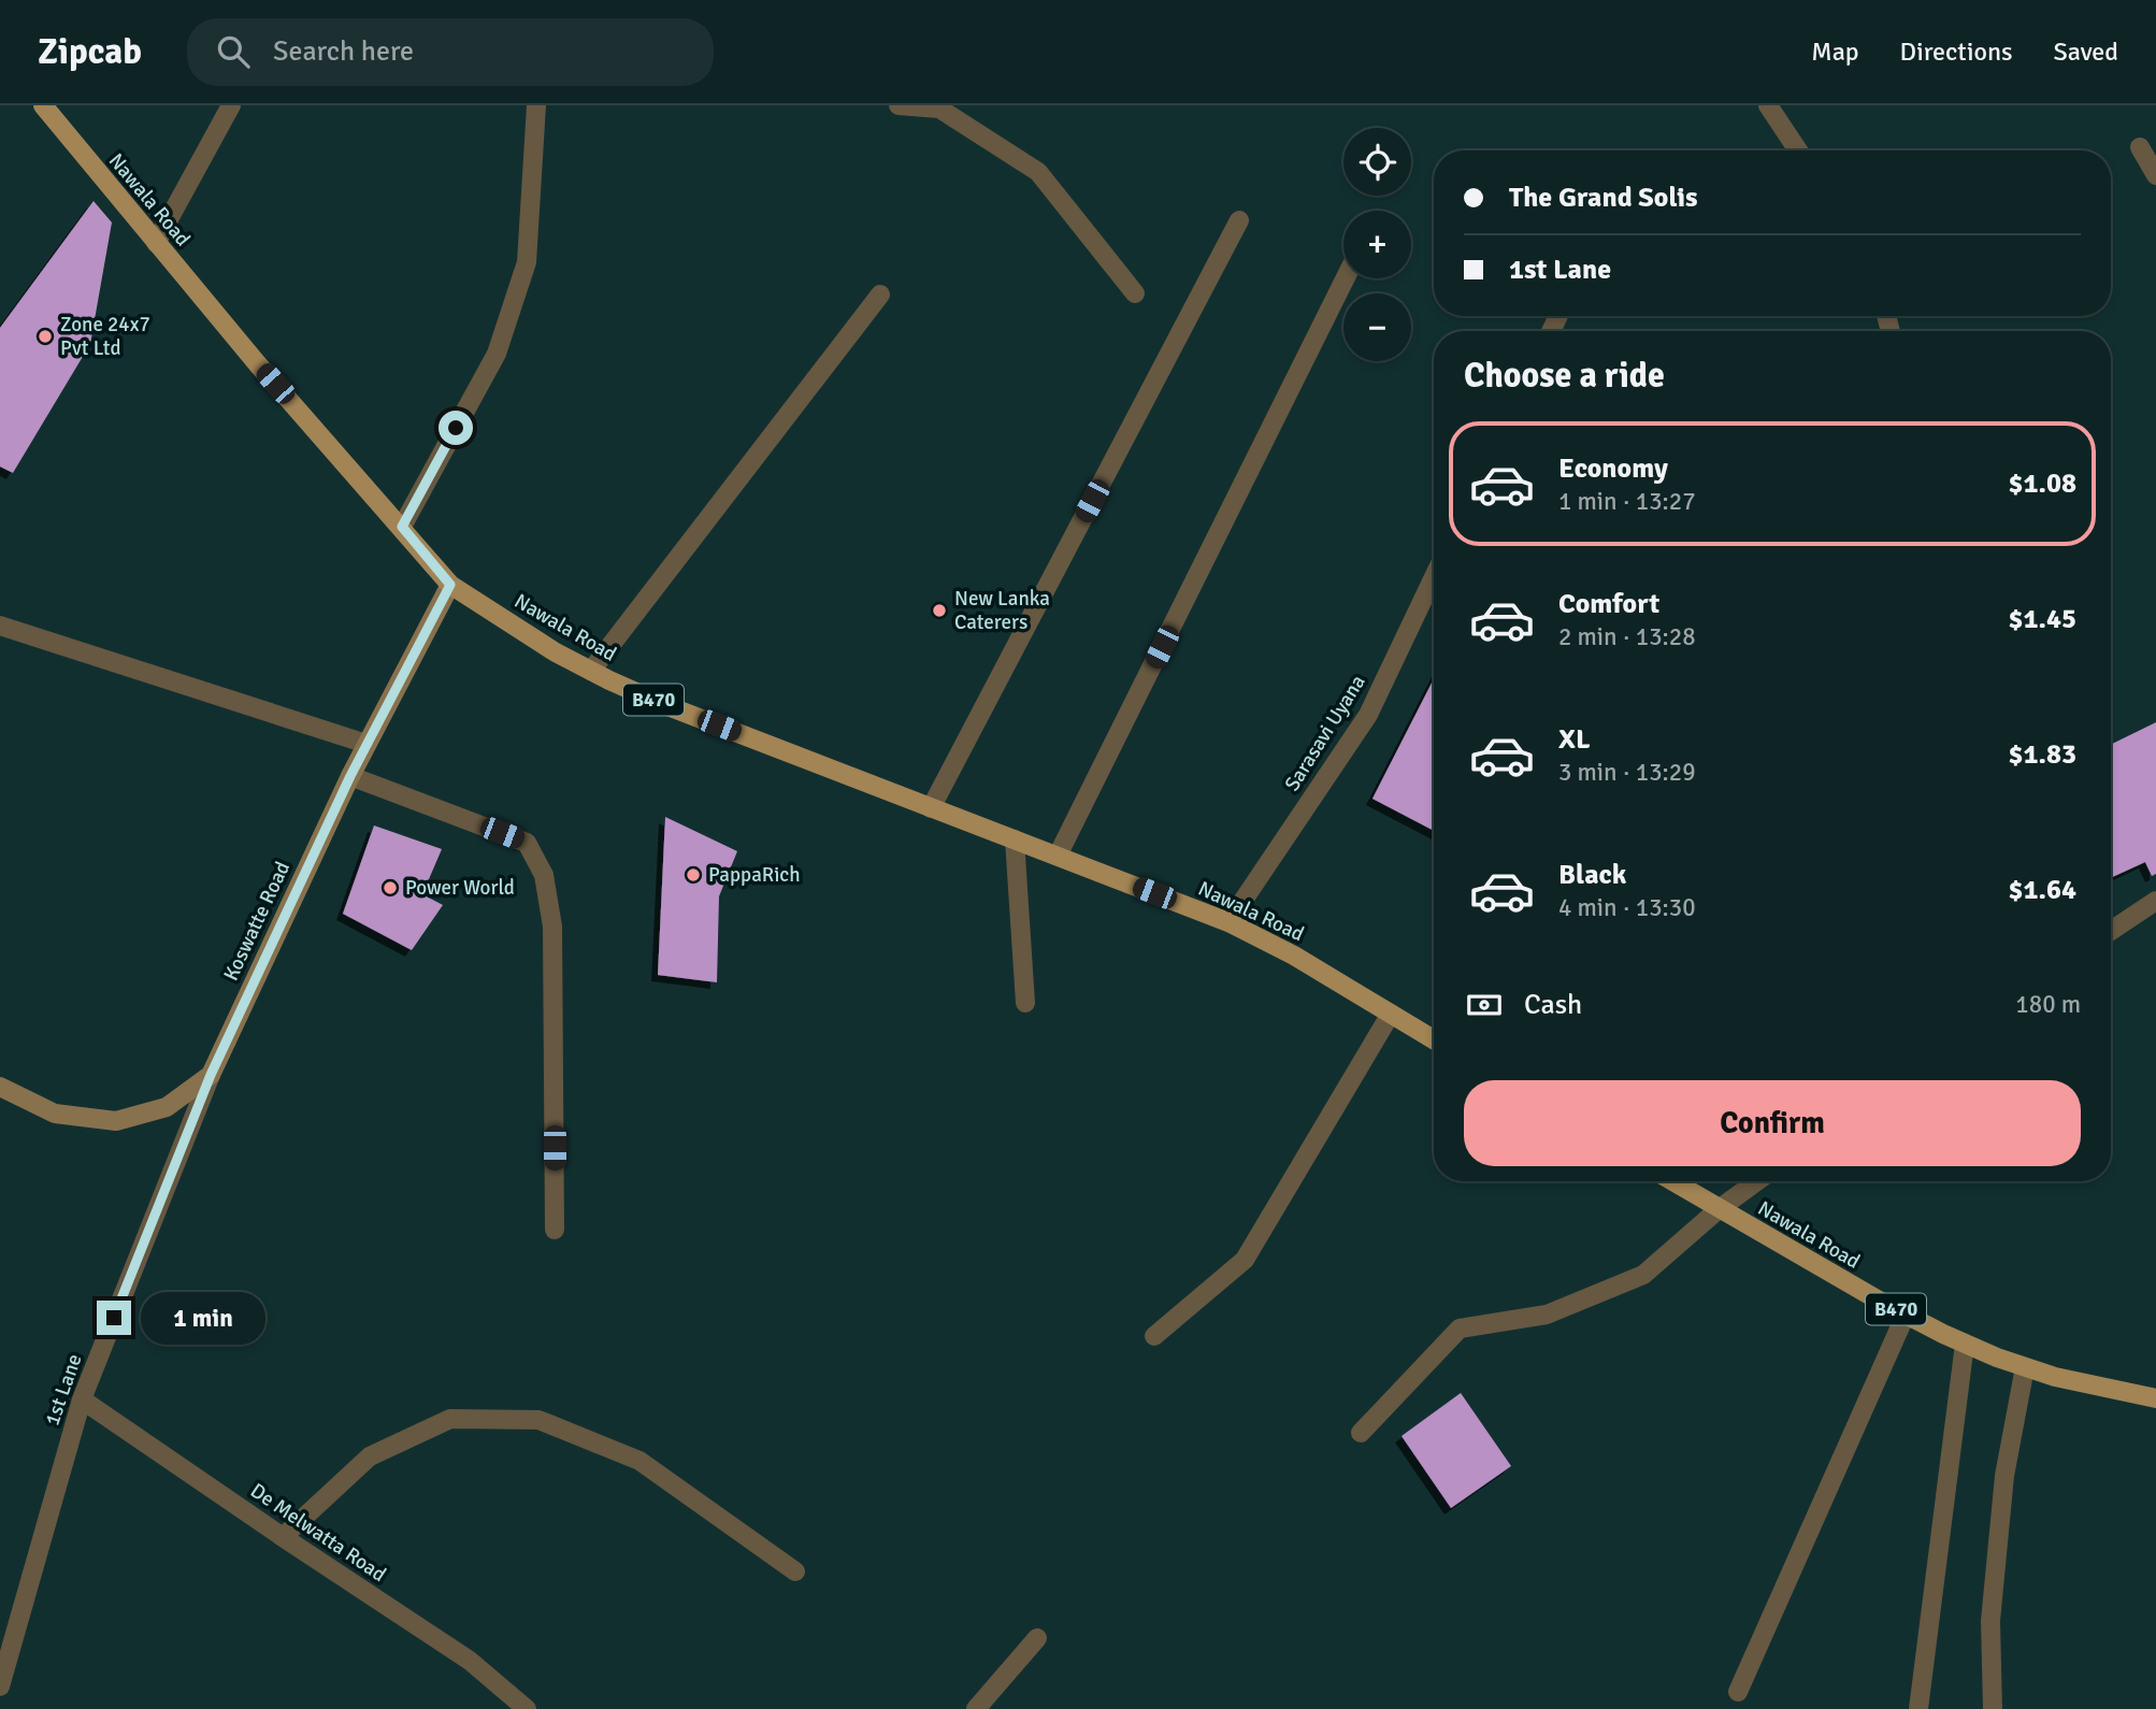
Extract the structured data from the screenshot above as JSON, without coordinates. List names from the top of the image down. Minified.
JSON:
{"streets":{"main road":["Nawala Road","B470"],"street":["Sarasavi Uyana","Koswatte Road","1st Lane","De Melwatta Road"]},"crossings":[["Nawala Road","Sarasavi Uyana"],["Nawala Road","Koswatte Road"],["Koswatte Road","1st Lane"],["1st Lane","De Melwatta Road"]],"places":["Zone 24x7 Pvt Ltd","New Lanka Caterers","PappaRich","Power World"],"page":{"header":"Zipcab","search":"Search here","nav":["Map","Directions","Saved"],"map_buttons":["+","−"],"banner":["The Grand Solis","1st Lane"],"heading":"Choose a ride","list":[{"name":"Economy","note":"1 min · 13:27","value":"$1.08"},{"name":"Comfort","note":"2 min · 13:28","value":"$1.45"},{"name":"XL","note":"3 min · 13:29","value":"$1.83"},{"name":"Black","note":"4 min · 13:30","value":"$1.64"}],"pay":["Cash","180 m"],"buttons":"Confirm","bubble":"1 min"}}
